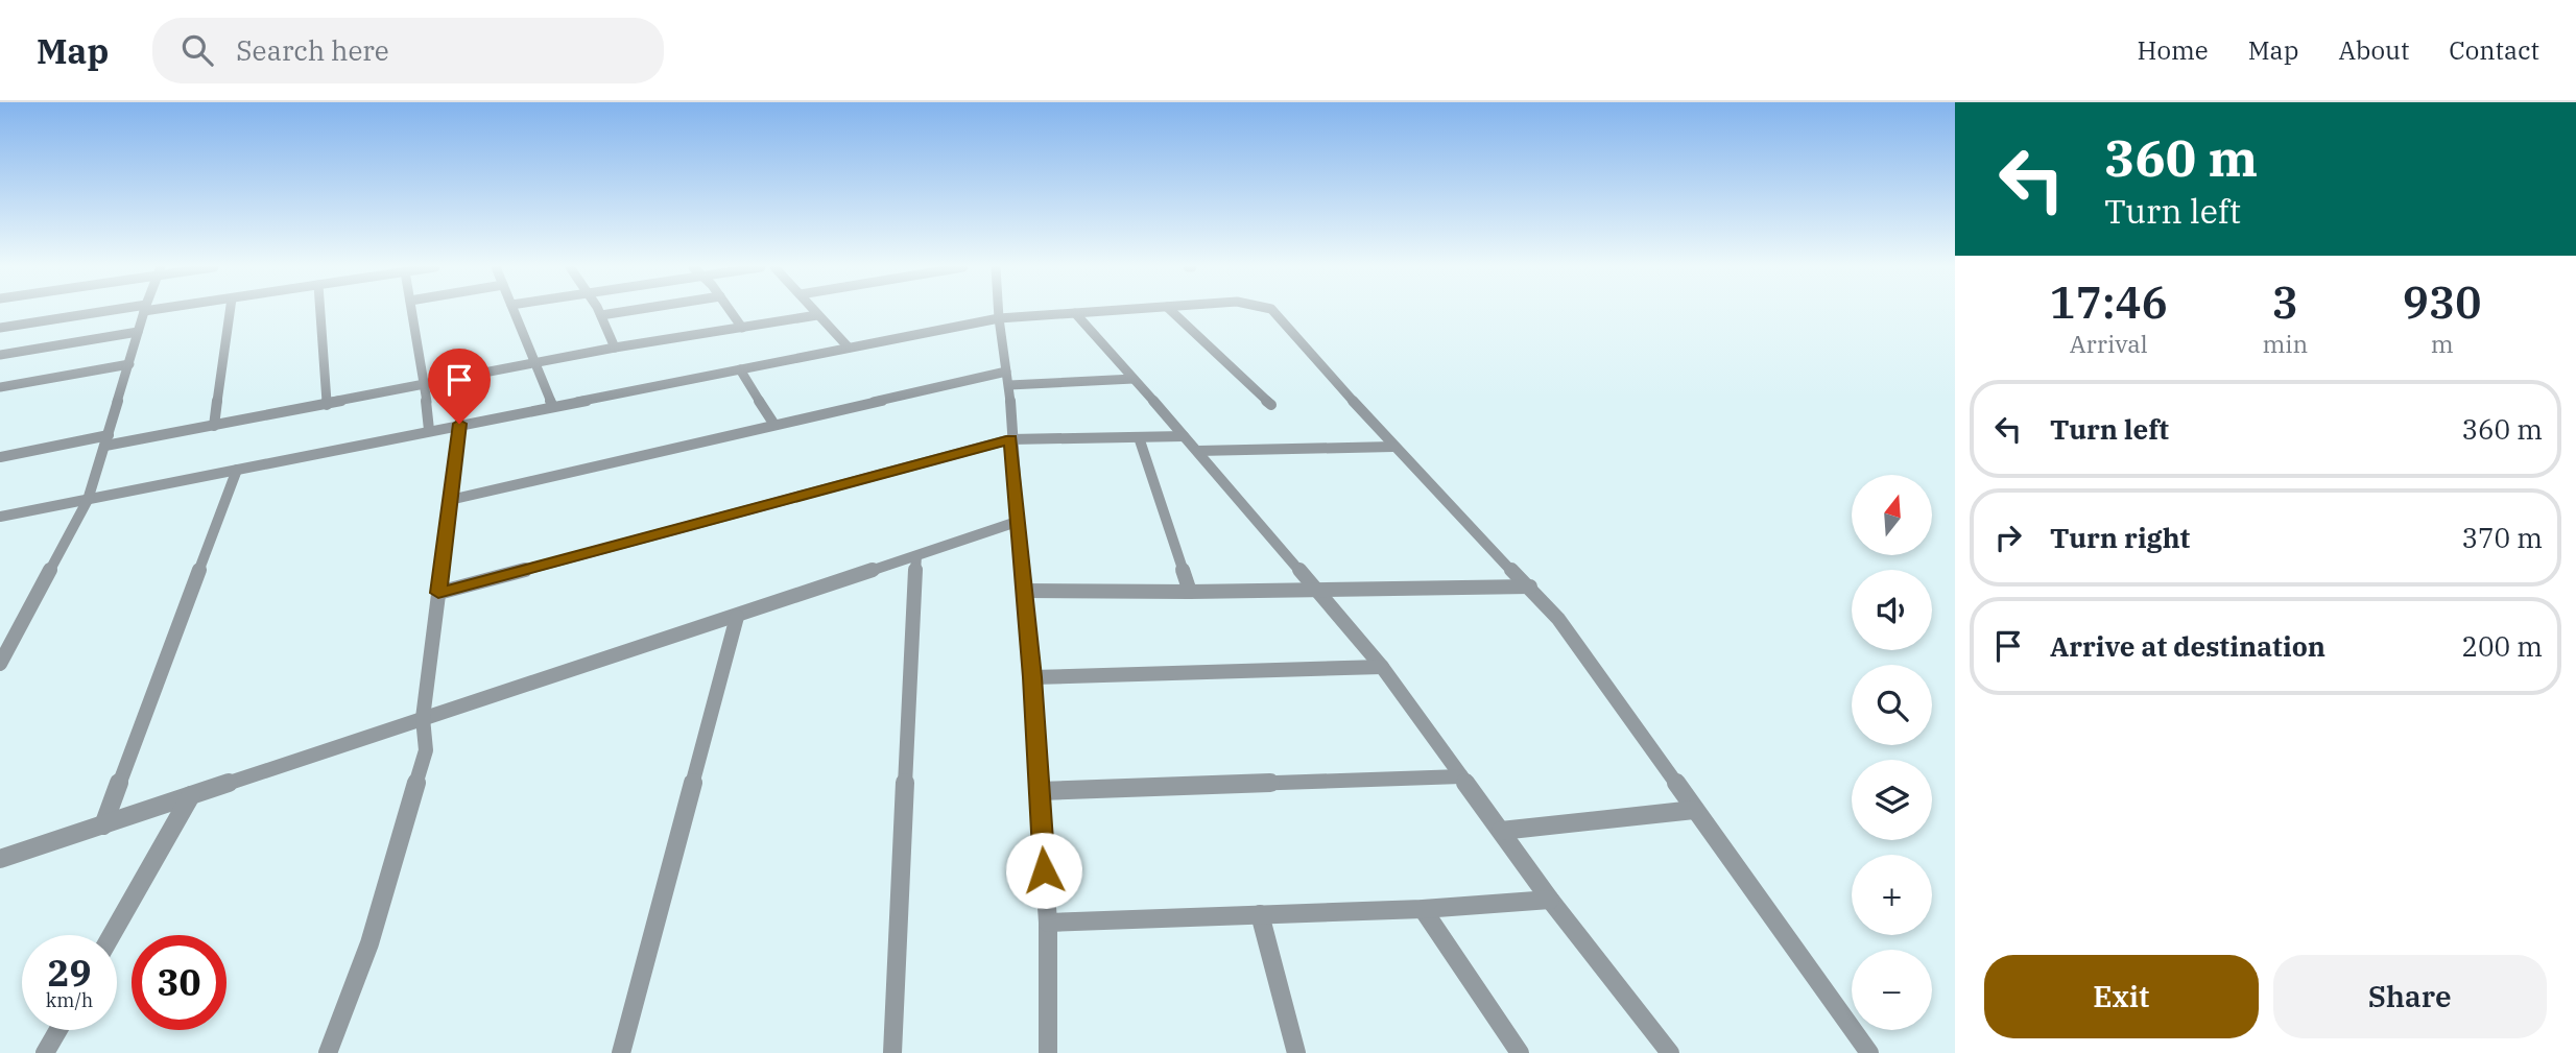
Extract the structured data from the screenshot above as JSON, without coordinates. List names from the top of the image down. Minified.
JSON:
{"north":"top","page":{"header":"Map","search":"Search here","nav":["Home","Map","About","Contact"],"turn":["360 m","Turn left"],"eta":["17:46","Arrival","3","min","930","m"],"list":[{"name":"Turn left","value":"360 m"},{"name":"Turn right","value":"370 m"},{"name":"Arrive at destination","value":"200 m"}],"map_buttons":["+","−"],"speed":"29 km/h","limit":"30","buttons":["Exit","Share"]}}
